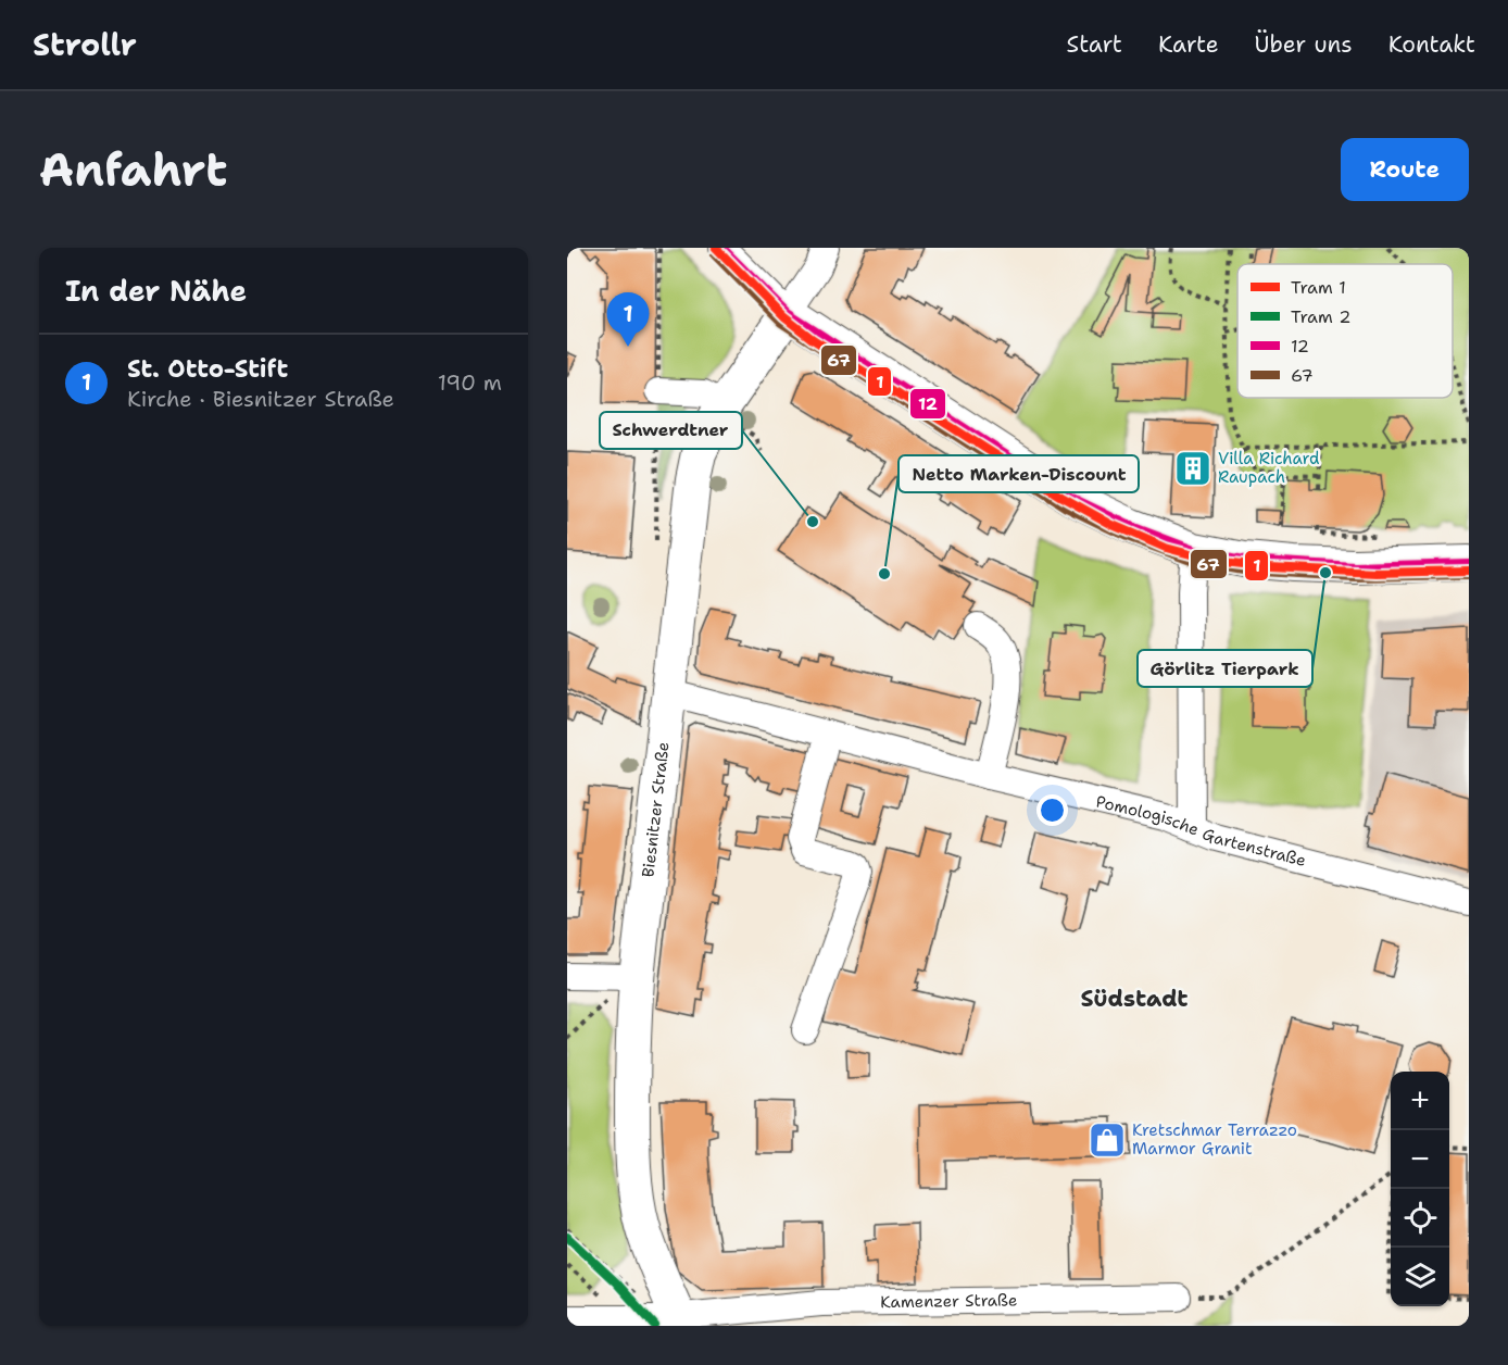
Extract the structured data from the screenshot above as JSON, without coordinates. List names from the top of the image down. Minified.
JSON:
{"streets":{"main road":["Biesnitzer Straße"],"street":["Pomologische Gartenstraße","Kamenzer Straße"]},"crossings":[["Biesnitzer Straße","Pomologische Gartenstraße"],["Biesnitzer Straße","Kamenzer Straße"]],"districts":["Südstadt"],"places":{"building":["Villa Richard Raupach"],"other":["Schwerdtner","Görlitz Tierpark","Netto Marken-Discount"],"shop":["Kretschmar Terrazzo Marmor Granit"]},"lines":["tram line 1","transit line 12","transit line 67","tram line 2"],"legend":["Tram 1","Tram 2","12","67"],"page":{"header":"Strollr","nav":["Start","Karte","Über uns","Kontakt"],"buttons":"Route","title":"Anfahrt","heading":"In der Nähe","pins":"1","list":[{"mark":"1","name":"St. Otto-Stift","note":"Kirche · Biesnitzer Straße","value":"190 m"}],"map_buttons":["+","−"]}}
